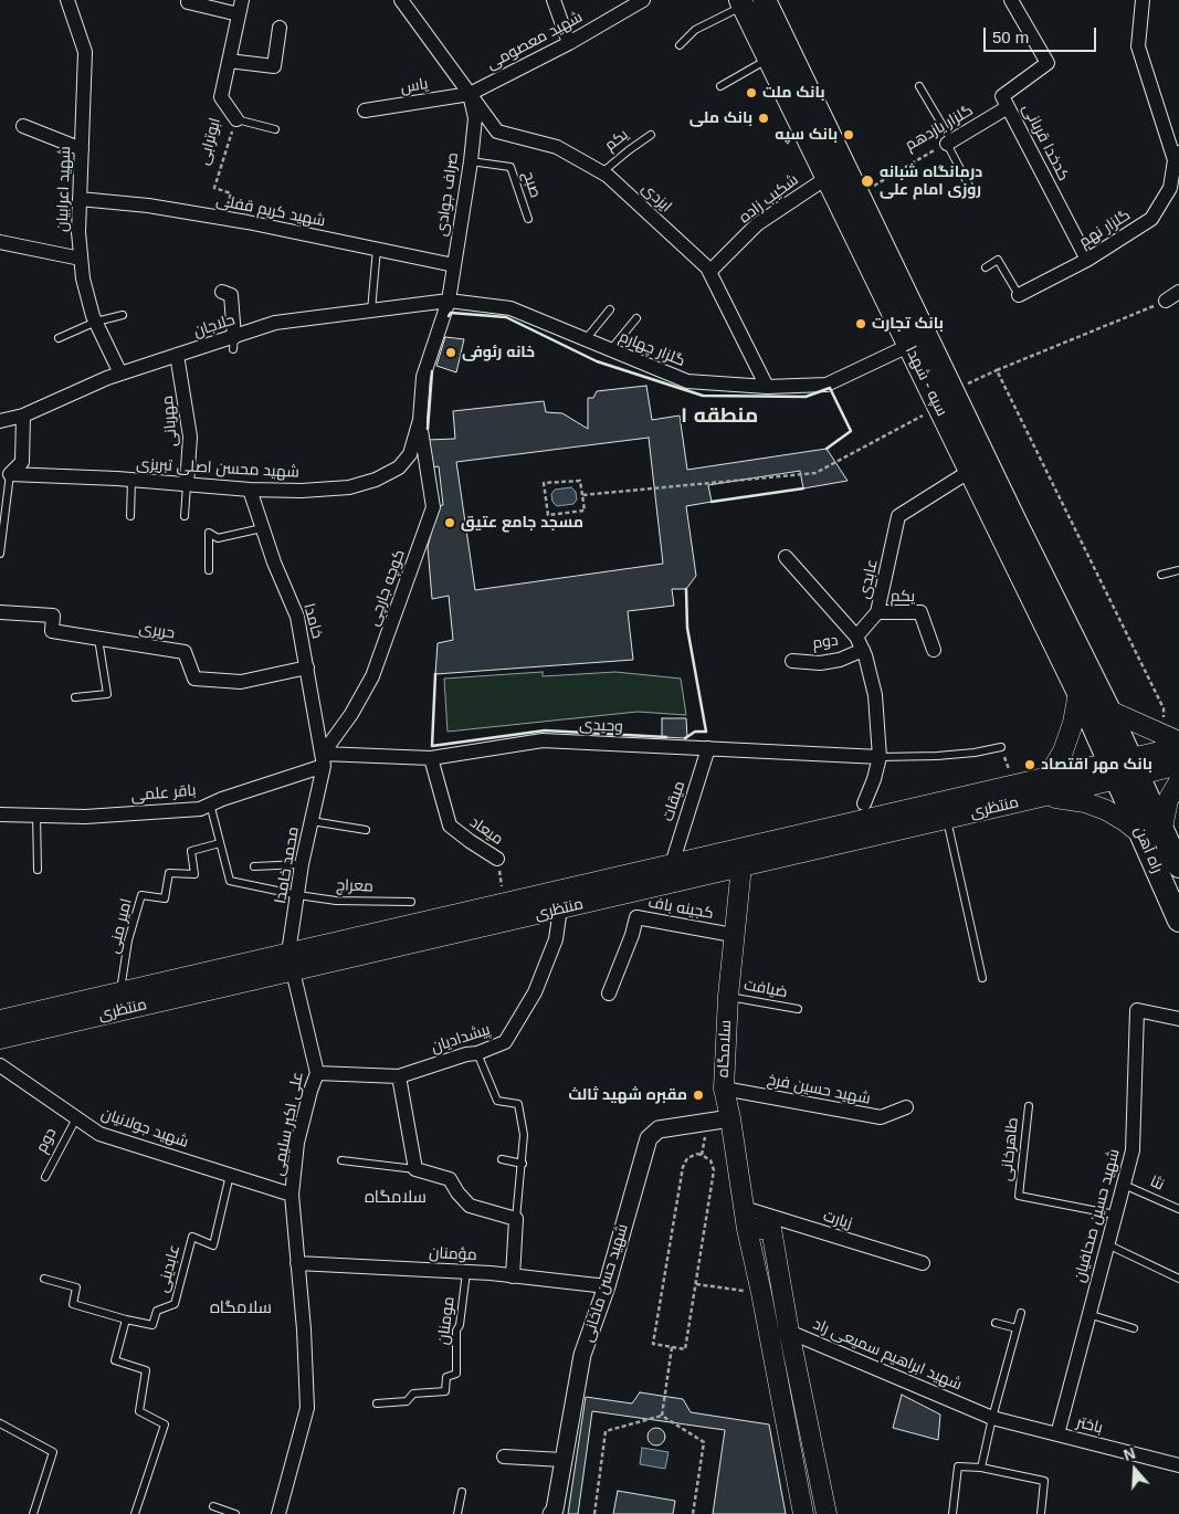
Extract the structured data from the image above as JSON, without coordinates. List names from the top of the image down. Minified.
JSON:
{"streets":{"main road":["سپه - شهدا","منتظری","راه آهن","سلامگاه"],"street":["شهید معصومی","یاس","گلزار یازدهم","یکم","ابوترابی","کدخدا قربانی","شهید اعرابیان","صراف جوادی","ایزدی","شکیب زاده","شهید کریم قفلی","گلزار نهم","حلاجان","گلزار چهارم","مهربانی","شهید محسن اصلی تبریزی","عابدی","کوچه جارچی","خامدا","حریری","دوم","وحیدی","باقر علمی","میقات","میعاد","محمد خامدا","کجینه باف","پیشدادیان","شهید حسین فرخ","علی اکبر سلیمی","شهید جولانیان","شهید حسین صحافیان","زیارت","مؤمنان","شهید حسن ماخانی","شهید ابراهیم سمیعی راد","باختر"],"lane":["صبح","معراج","امیر منی","ضیافت","طاهرخانی","نثا","عابدینی","مومنان"]},"crossings":[["شهید معصومی","یاس"],["شهید معصومی","صراف جوادی"],["شهید معصومی","ایزدی"],["یاس","صراف جوادی"],["یاس","ایزدی"],["گلزار یازدهم","کدخدا قربانی"],["گلزار یازدهم","سپه - شهدا"],["یکم","ایزدی"],["یکم","عابدی"],["ابوترابی","شهید کریم قفلی"],["کدخدا قربانی","گلزار نهم"],["صبح","صراف جوادی"],["شهید اعرابیان","شهید کریم قفلی"],["شهید اعرابیان","حلاجان"],["صراف جوادی","ایزدی"],["صراف جوادی","شهید کریم قفلی"],["صراف جوادی","حلاجان"],["صراف جوادی","گلزار چهارم"],["صراف جوادی","شهید محسن اصلی تبریزی"],["صراف جوادی","کوچه جارچی"],["ایزدی","شکیب زاده"],["ایزدی","گلزار چهارم"],["شکیب زاده","سپه - شهدا"],["حلاجان","گلزار چهارم"],["حلاجان","مهربانی"],["گلزار چهارم","سپه - شهدا"],["سپه - شهدا","عابدی"],["سپه - شهدا","منتظری"],["سپه - شهدا","راه آهن"],["مهربانی","شهید محسن اصلی تبریزی"],["شهید محسن اصلی تبریزی","کوچه جارچی"],["شهید محسن اصلی تبریزی","خامدا"],["عابدی","دوم"],["کوچه جارچی","خامدا"],["کوچه جارچی","وحیدی"],["کوچه جارچی","باقر علمی"],["کوچه جارچی","محمد خامدا"],["خامدا","حریری"],["خامدا","وحیدی"],["خامدا","باقر علمی"],["خامدا","محمد خامدا"],["دوم","شهید جولانیان"],["وحیدی","باقر علمی"],["وحیدی","میقات"],["وحیدی","میعاد"],["وحیدی","محمد خامدا"],["باقر علمی","محمد خامدا"],["میقات","منتظری"],["منتظری","میعاد"],["منتظری","راه آهن"],["منتظری","محمد خامدا"],["منتظری","امیر منی"],["منتظری","پیشدادیان"],["منتظری","سلامگاه"],["منتظری","علی اکبر سلیمی"],["محمد خامدا","معراج"],["محمد خامدا","علی اکبر سلیمی"],["کجینه باف","سلامگاه"],["ضیافت","سلامگاه"],["پیشدادیان","علی اکبر سلیمی"],["سلامگاه","شهید حسین فرخ"],["سلامگاه","زیارت"],["سلامگاه","شهید حسن ماخانی"],["سلامگاه","شهید ابراهیم سمیعی راد"],["علی اکبر سلیمی","شهید جولانیان"],["علی اکبر سلیمی","مؤمنان"],["شهید جولانیان","عابدینی"],["طاهرخانی","شهید حسین صحافیان"],["نثا","شهید حسین صحافیان"],["شهید حسین صحافیان","باختر"],["مؤمنان","شهید حسن ماخانی"],["مؤمنان","مومنان"],["شهید ابراهیم سمیعی راد","باختر"]],"districts":["منطقه ۱","سلامگاه","سلامگاه"],"places":["بانک ملت","بانک ملی","بانک سپه","درمانگاه شبانه روزی امام علی","بانک تجارت","خانه رئوفی","مسجد جامع عتیق","بانک مهر اقتصاد","مقبره شهید ثالث"],"scale_bar":"50 m","north":"top"}
